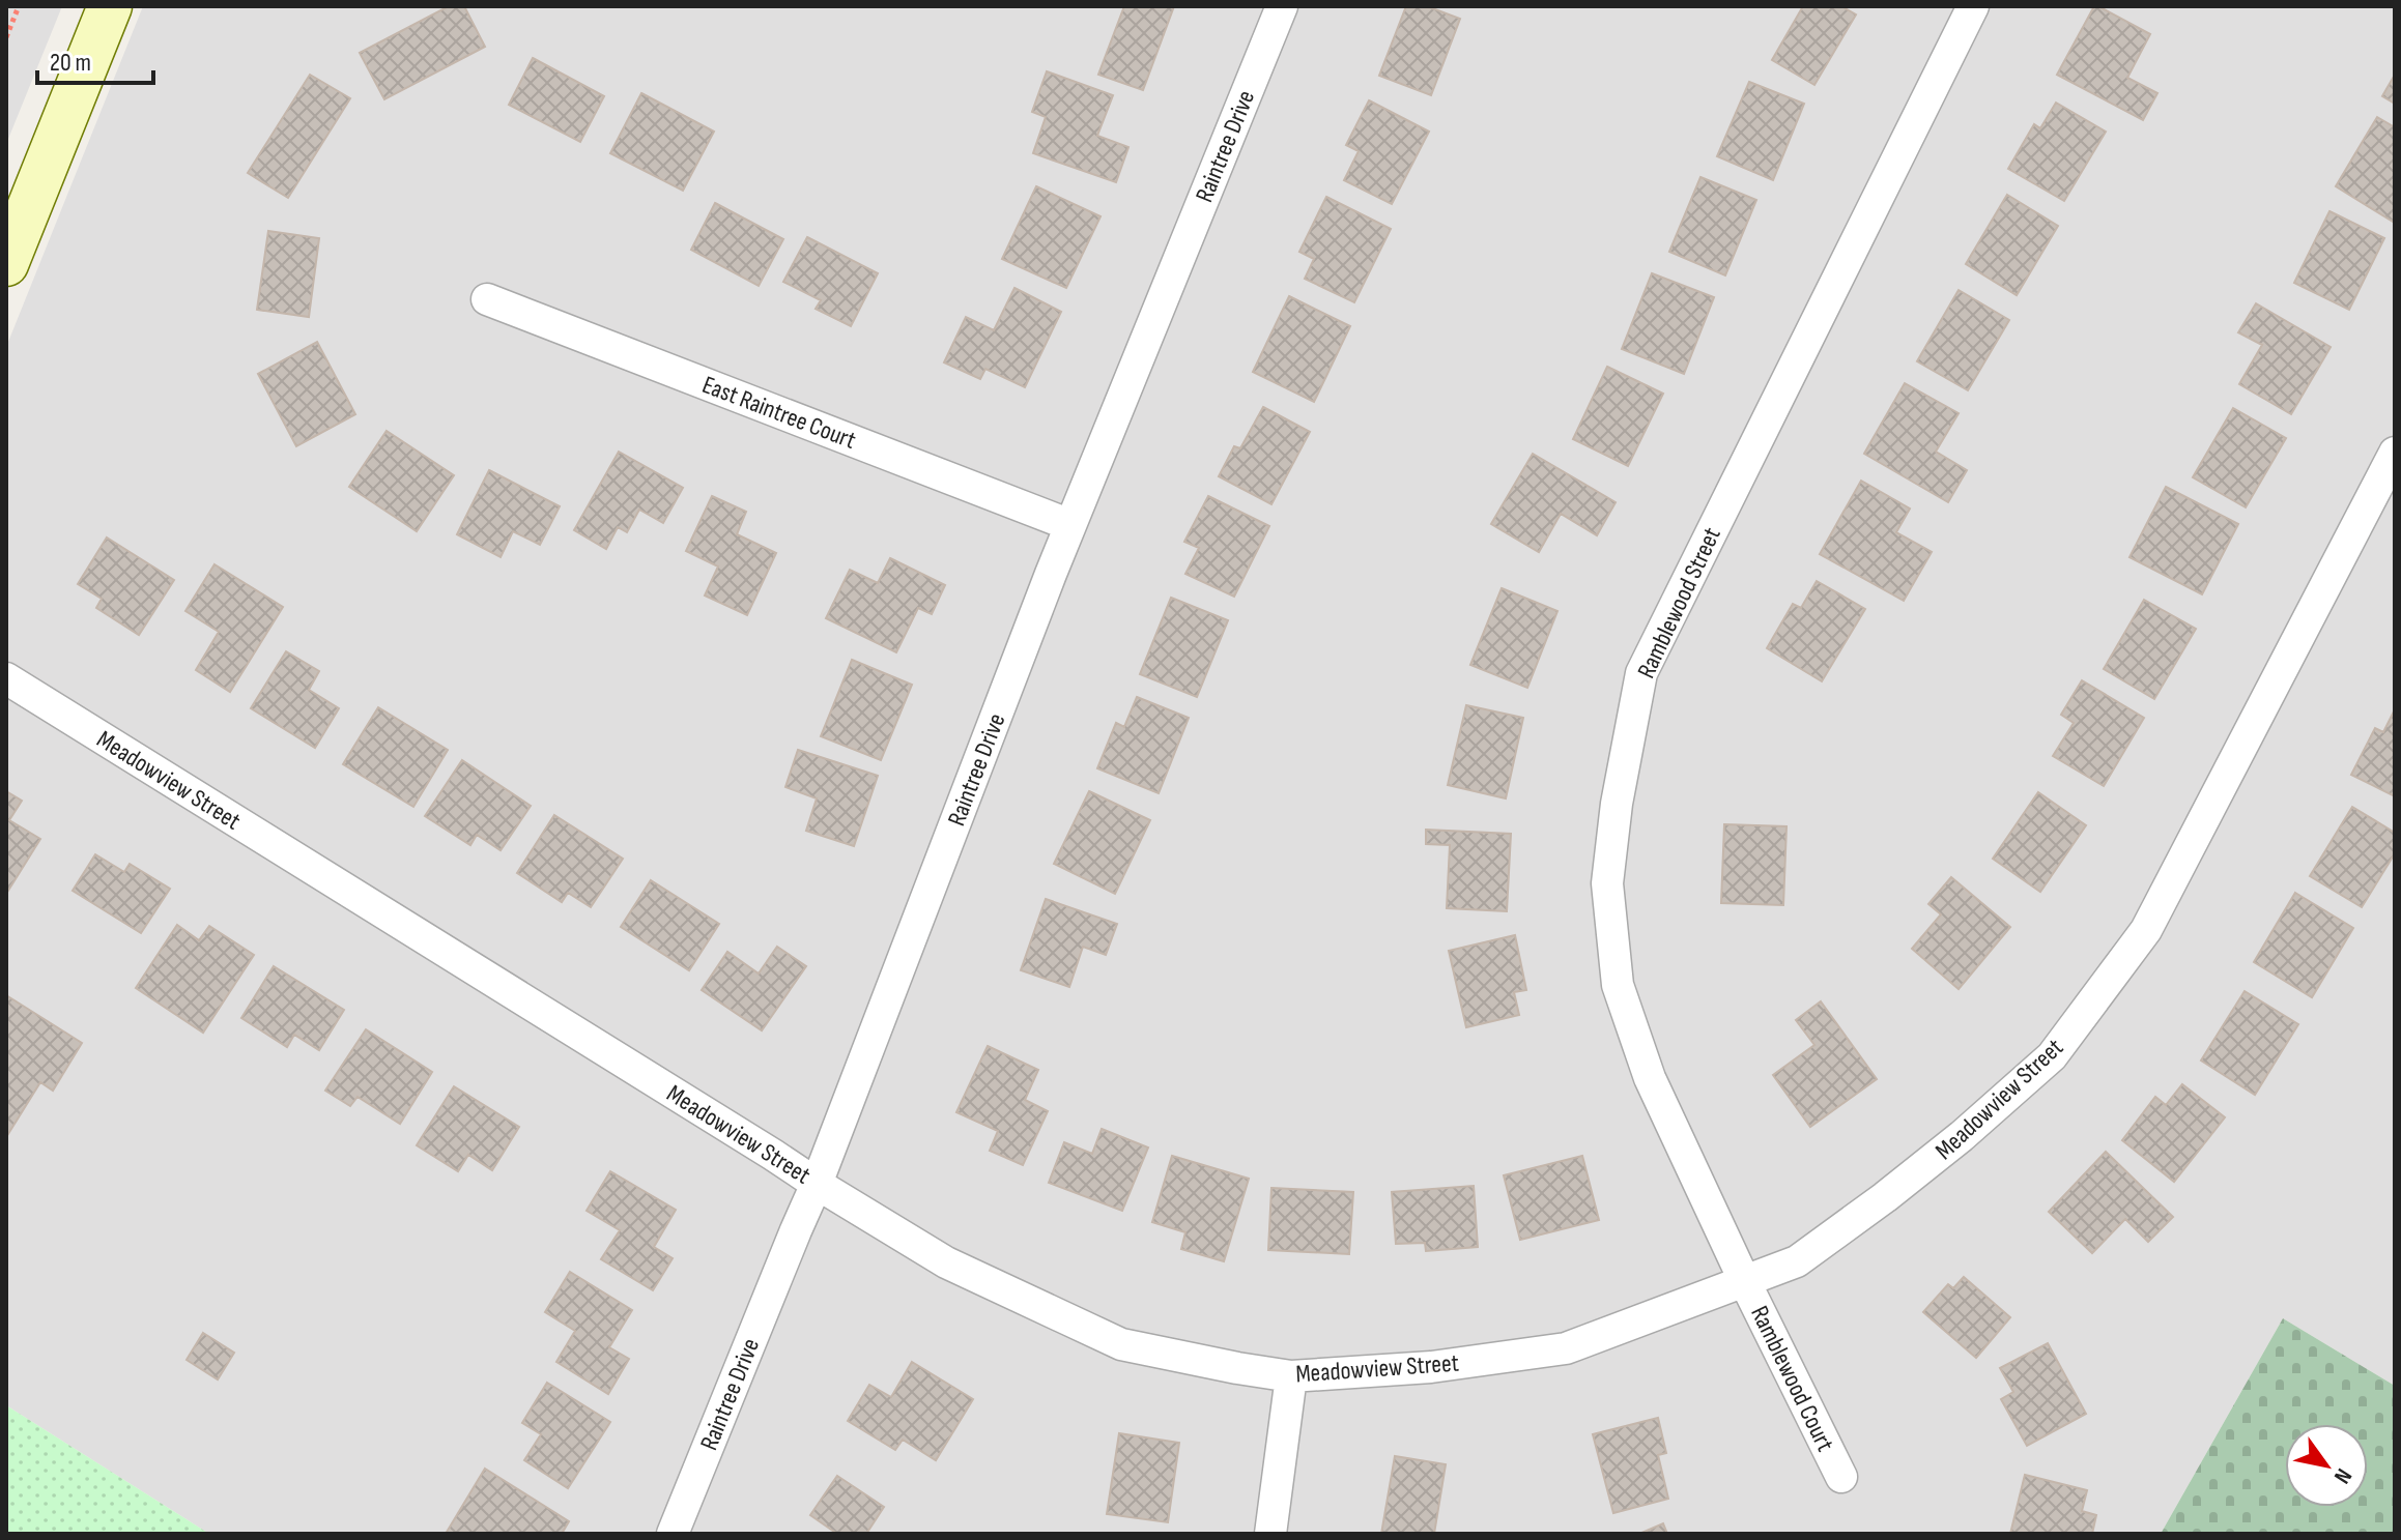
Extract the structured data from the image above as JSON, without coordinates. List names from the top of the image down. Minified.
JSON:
{"streets":{"street":["Raintree Drive","East Raintree Court","Ramblewood Street","Meadowview Street","Ramblewood Court"]},"crossings":[["Raintree Drive","East Raintree Court"],["Raintree Drive","Meadowview Street"],["Ramblewood Street","Meadowview Street"],["Ramblewood Street","Ramblewood Court"],["Meadowview Street","Ramblewood Court"]],"scale_bar":"20 m","north":"bottom right"}
